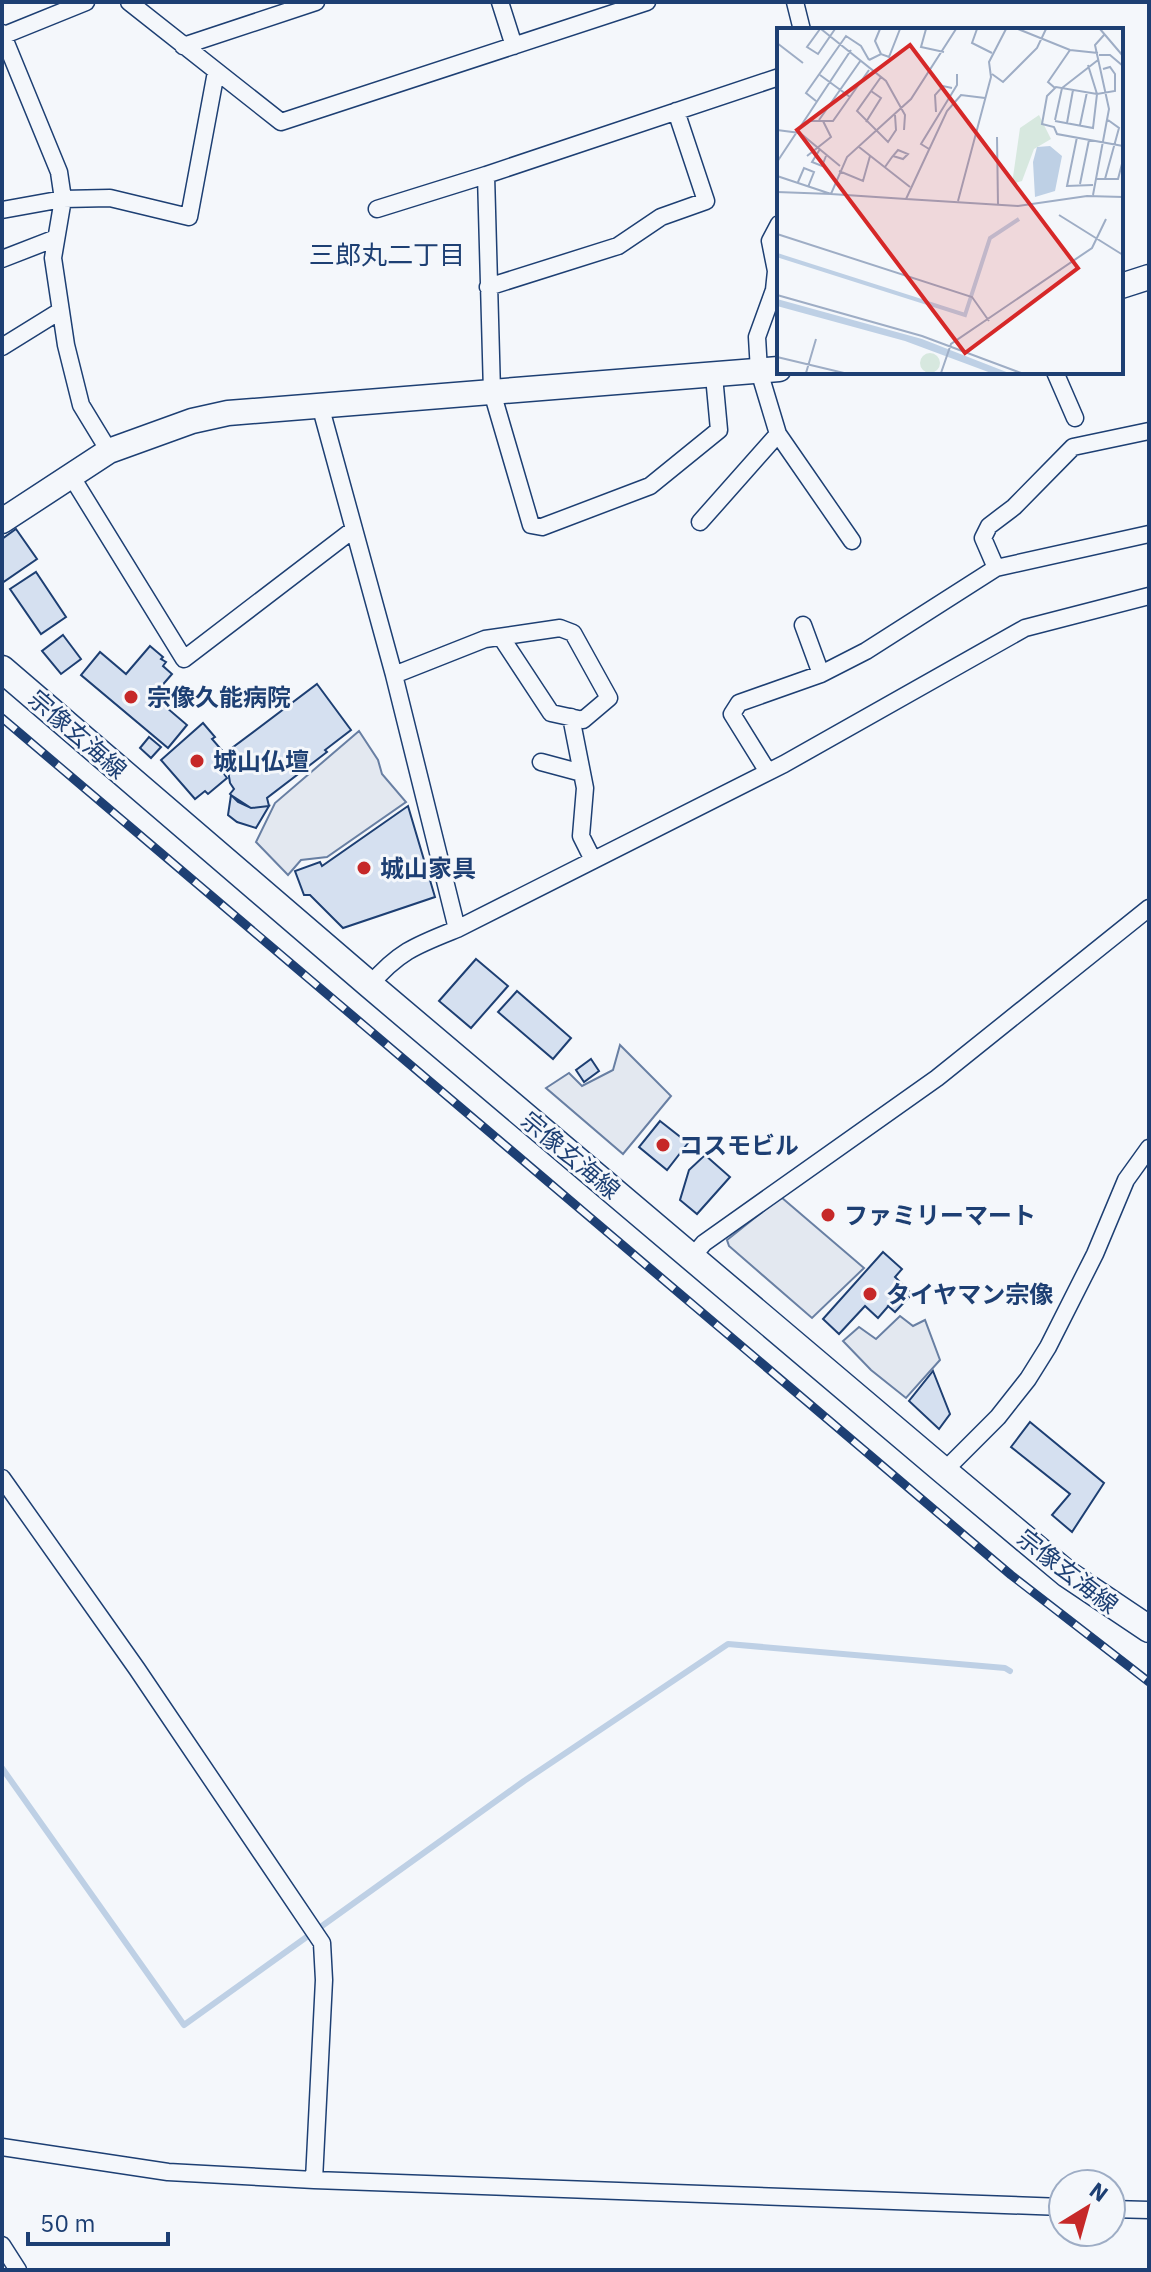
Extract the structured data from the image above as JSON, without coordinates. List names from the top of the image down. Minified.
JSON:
{"streets":{"main road":["宗像玄海線"]},"districts":["三郎丸二丁目"],"places":["宗像久能病院","城山仏壇","城山家具","コスモビル","ファミリーマート","タイヤマン宗像"],"scale_bar":"50 m","north":"top right"}
